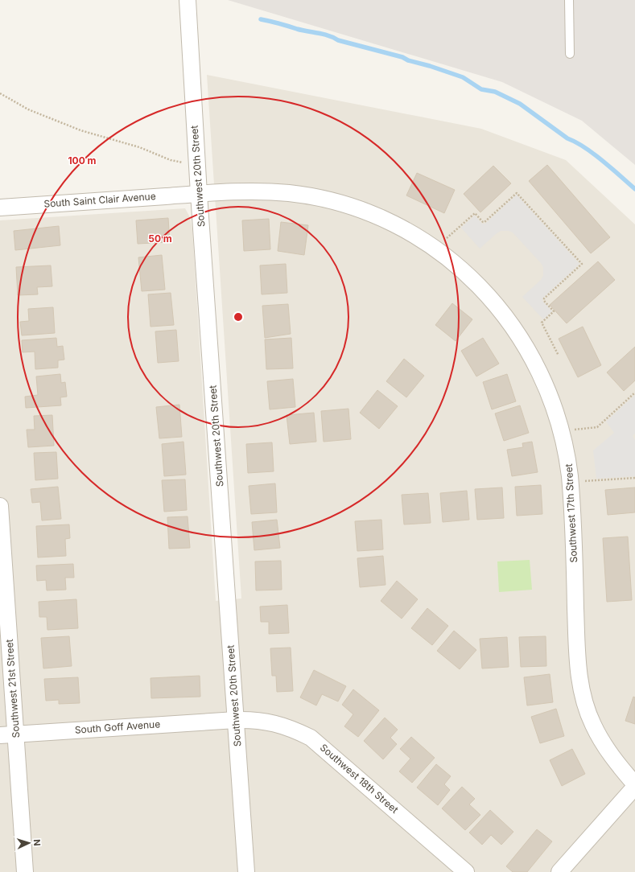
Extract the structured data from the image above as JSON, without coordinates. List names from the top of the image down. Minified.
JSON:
{"streets":{"street":["Southwest 20th Street","South Saint Clair Avenue","Southwest 17th Street","Southwest 21st Street","South Goff Avenue","Southwest 18th Street"]},"crossings":[["Southwest 20th Street","South Saint Clair Avenue"],["Southwest 20th Street","Southwest 17th Street"],["Southwest 20th Street","South Goff Avenue"],["Southwest 20th Street","Southwest 18th Street"],["South Saint Clair Avenue","Southwest 17th Street"],["Southwest 21st Street","South Goff Avenue"],["South Goff Avenue","Southwest 18th Street"]],"north":"right","rings":["100 m","50 m"]}
